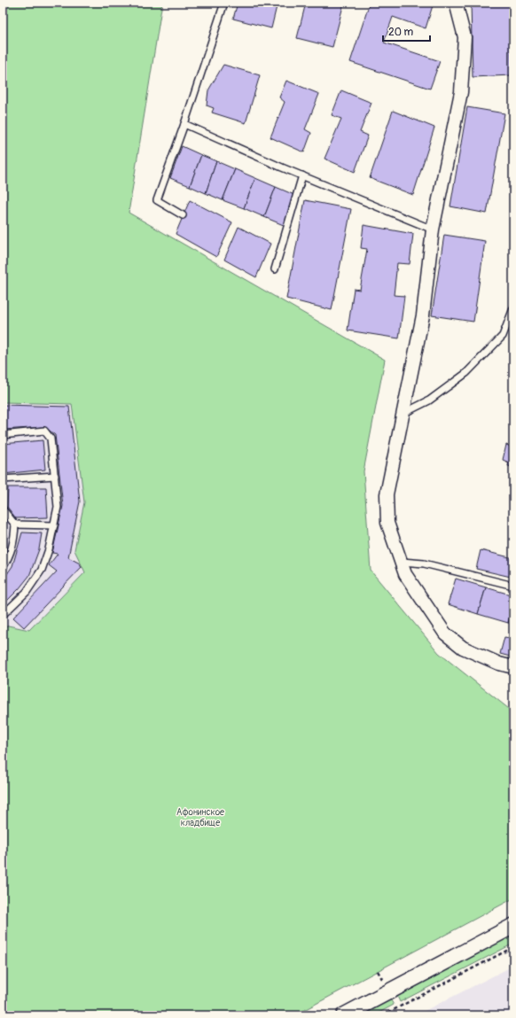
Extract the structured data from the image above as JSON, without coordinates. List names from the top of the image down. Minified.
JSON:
{"parks":["Афонинское кладбище"],"scale_bar":"20 m"}
